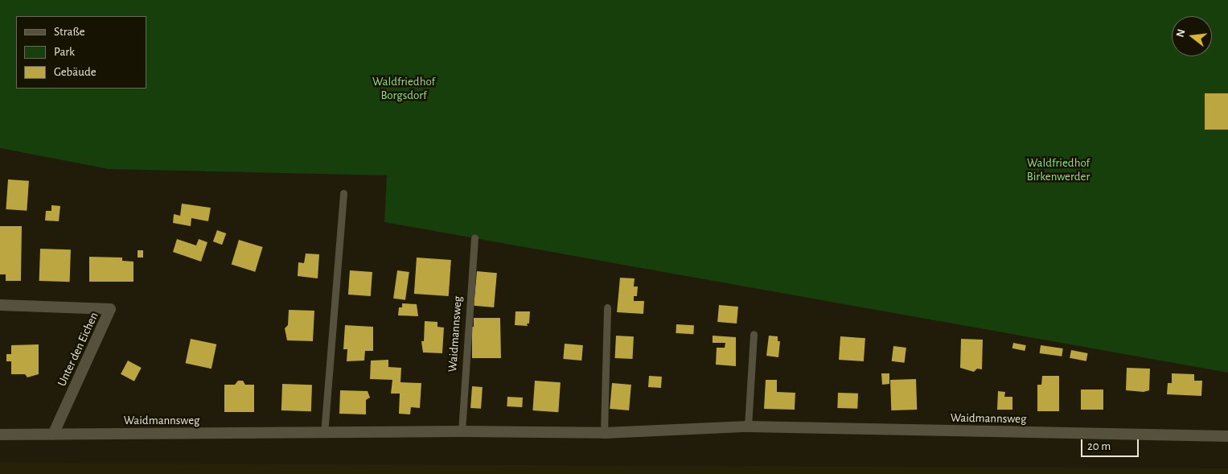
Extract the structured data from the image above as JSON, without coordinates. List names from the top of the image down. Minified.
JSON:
{"streets":{"street":["Waidmannsweg","Unter den Eichen"]},"crossings":[["Waidmannsweg","Unter den Eichen"]],"parks":["Waldfriedhof Borgsdorf","Waldfriedhof Birkenwerder"],"legend":["Straße","Park","Gebäude"],"scale_bar":"20 m","north":"left"}
